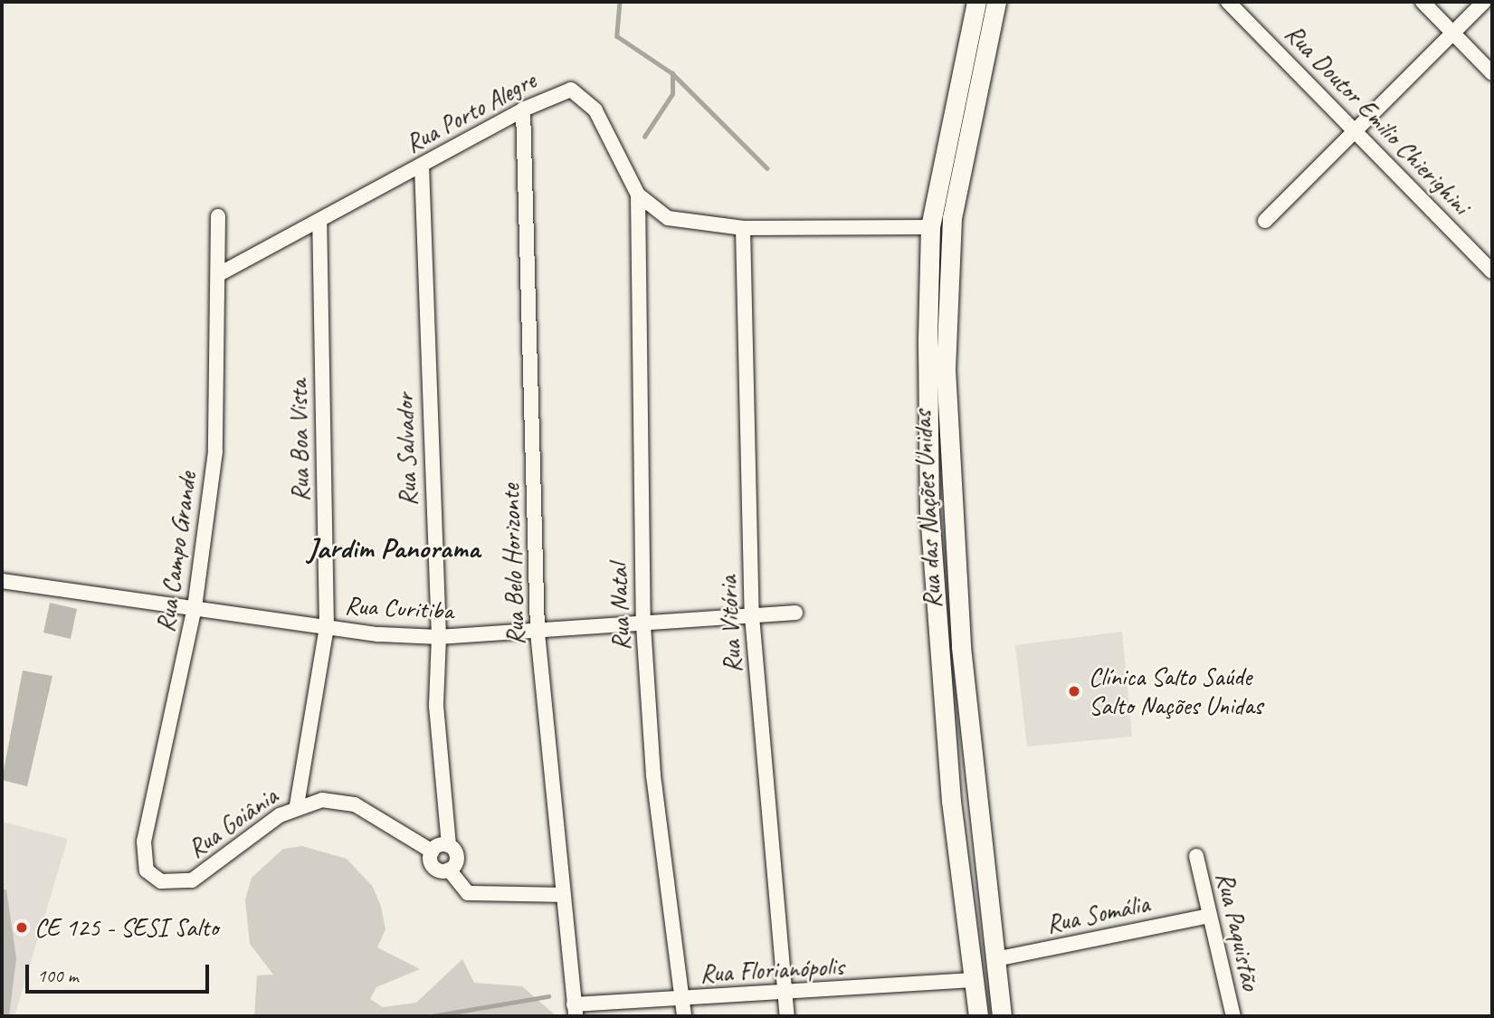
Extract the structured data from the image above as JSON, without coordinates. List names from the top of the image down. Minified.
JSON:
{"streets":{"main road":["Rua das Nações Unidas"],"street":["Rua Porto Alegre","Rua Doutor Emilio Chierighini","Rua Boa Vista","Rua Salvador","Rua Campo Grande","Rua Belo Horizonte","Rua Natal","Rua Curitiba","Rua Vitória","Rua Goiânia","Rua Somália","Rua Paquistão","Rua Florianópolis"]},"crossings":[["Rua Porto Alegre","Rua Boa Vista"],["Rua Porto Alegre","Rua Salvador"],["Rua Porto Alegre","Rua das Nações Unidas"],["Rua Porto Alegre","Rua Campo Grande"],["Rua Porto Alegre","Rua Belo Horizonte"],["Rua Porto Alegre","Rua Natal"],["Rua Porto Alegre","Rua Vitória"],["Rua Boa Vista","Rua Curitiba"],["Rua Boa Vista","Rua Goiânia"],["Rua Salvador","Rua Curitiba"],["Rua Salvador","Rua Goiânia"],["Rua das Nações Unidas","Rua Somália"],["Rua das Nações Unidas","Rua Florianópolis"],["Rua Campo Grande","Rua Curitiba"],["Rua Campo Grande","Rua Goiânia"],["Rua Belo Horizonte","Rua Curitiba"],["Rua Belo Horizonte","Rua Florianópolis"],["Rua Natal","Rua Curitiba"],["Rua Natal","Rua Florianópolis"],["Rua Curitiba","Rua Vitória"],["Rua Vitória","Rua Florianópolis"],["Rua Somália","Rua Paquistão"]],"districts":["Jardim Panorama"],"places":["Clínica Salto Saúde Salto Nações Unidas","CE 125 - SESI Salto"],"scale_bar":"100 m"}
